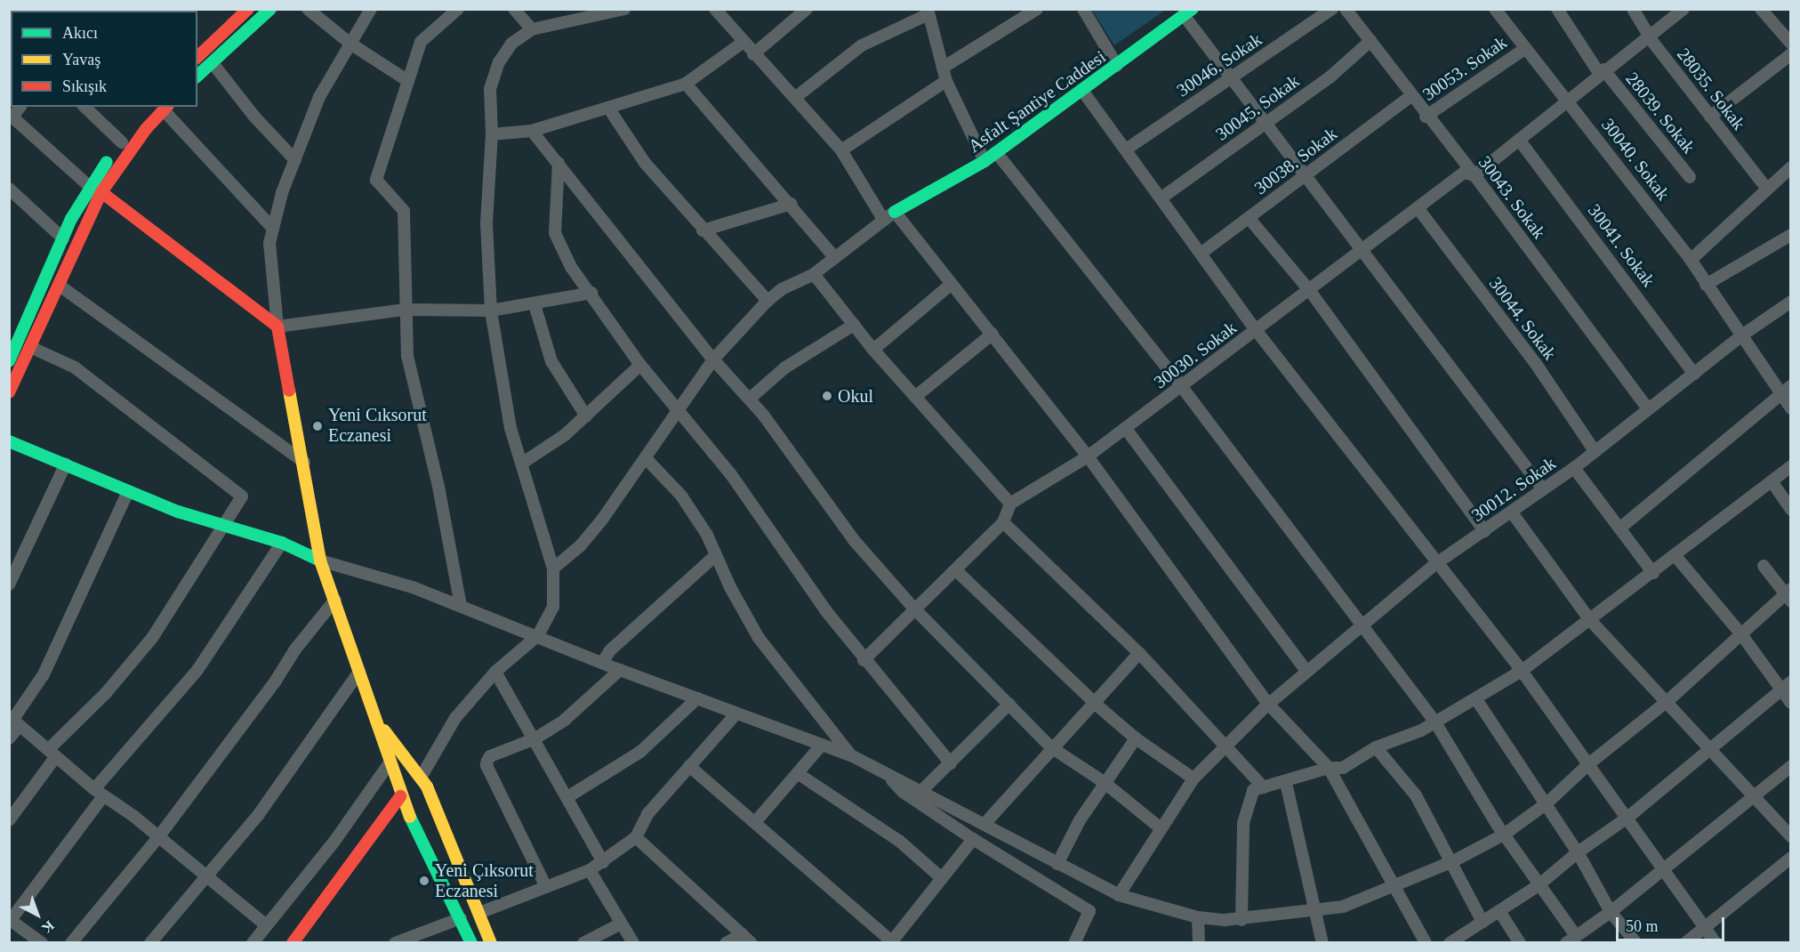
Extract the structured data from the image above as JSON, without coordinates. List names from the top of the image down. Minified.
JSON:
{"streets":{"street":["30046. Sokak","30053. Sokak","28035. Sokak","Asfalt Şantiye Caddesi","30045. Sokak","28039. Sokak","30040. Sokak","30038. Sokak","30043. Sokak","30041. Sokak","30044. Sokak","30030. Sokak","30012. Sokak"]},"crossings":[["30053. Sokak","30040. Sokak"],["30053. Sokak","30043. Sokak"],["28035. Sokak","30030. Sokak"],["30045. Sokak","30043. Sokak"],["28039. Sokak","30030. Sokak"],["30040. Sokak","30030. Sokak"],["30040. Sokak","30012. Sokak"],["30038. Sokak","30043. Sokak"],["30043. Sokak","30030. Sokak"],["30043. Sokak","30012. Sokak"],["30041. Sokak","30030. Sokak"],["30041. Sokak","30012. Sokak"],["30044. Sokak","30030. Sokak"],["30044. Sokak","30012. Sokak"]],"places":["Okul","Yeni Cıksorut Eczanesi","Yeni Çıksorut Eczanesi"],"legend":["Akıcı","Yavaş","Sıkışık"],"scale_bar":"50 m","north":"bottom right"}
